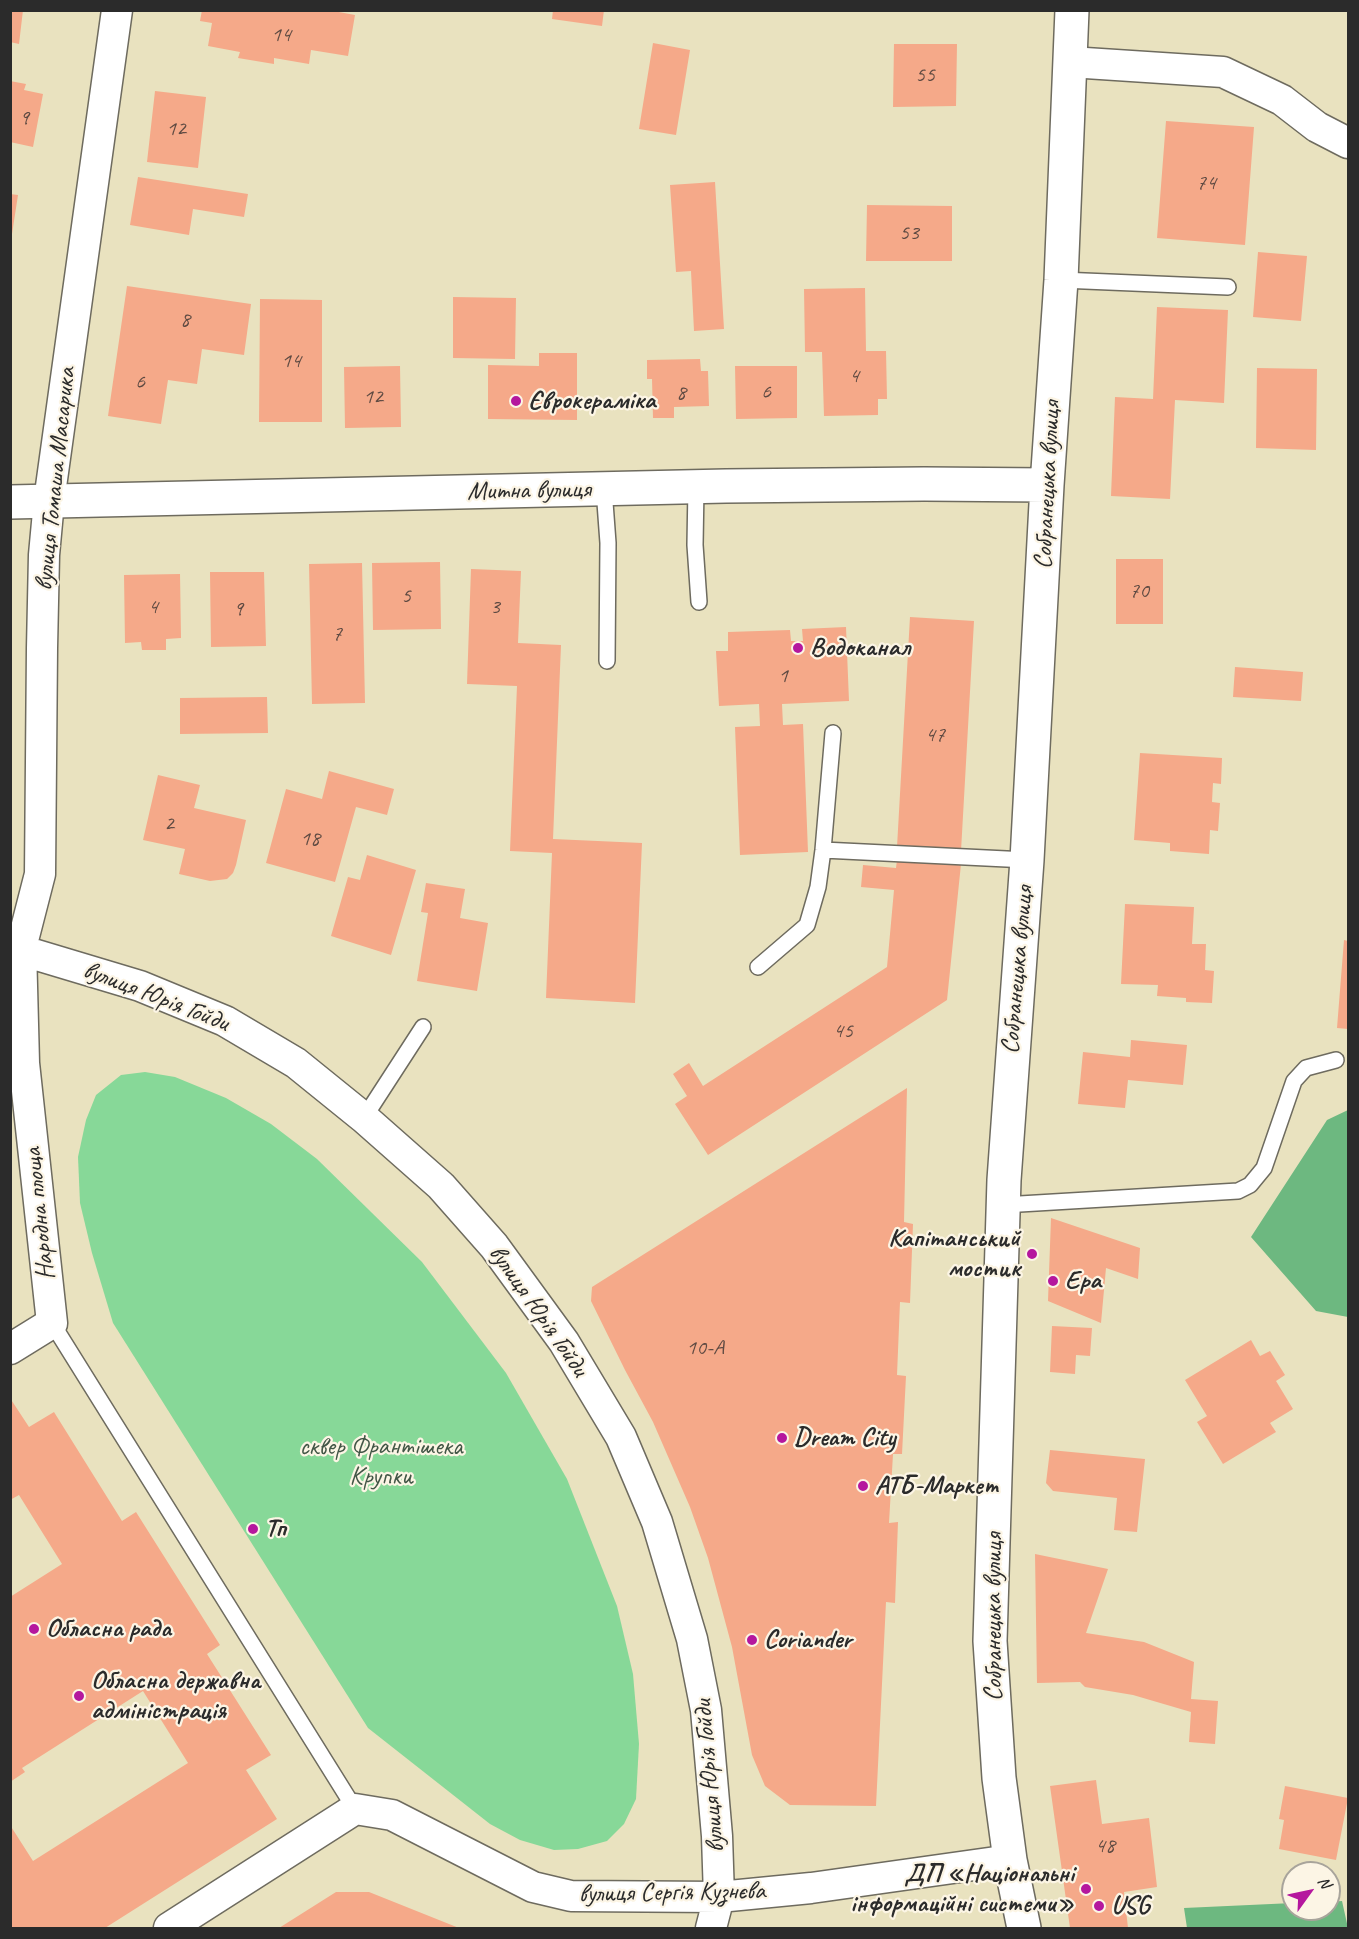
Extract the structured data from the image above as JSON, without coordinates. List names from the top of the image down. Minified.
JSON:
{"streets":{"main road":["Собранецька вулиця","Митна вулиця"],"street":["вулиця Томаша Масарика","вулиця Юрія Гойди","Народна площа","вулиця Сергія Кузнєва"]},"crossings":[["вулиця Томаша Масарика","Митна вулиця"],["вулиця Томаша Масарика","вулиця Юрія Гойди"],["вулиця Томаша Масарика","Народна площа"],["Собранецька вулиця","Митна вулиця"],["Собранецька вулиця","вулиця Сергія Кузнєва"],["вулиця Юрія Гойди","Народна площа"],["вулиця Юрія Гойди","вулиця Сергія Кузнєва"]],"parks":["сквер Франтішека Крупки"],"places":["Єврокераміка","Водоканал","Капітанський мостик","Ера","Dream City","АТБ-Маркет","Тп","Обласна рада","Coriander","Обласна державна адміністрація","ДП «Національні інформаційні системи»","USG"],"house_numbers":["14","55","9","12","74","53","8","14","4","6","6","8","12","70","5","4","3","9","7","1","47","2","18","45","10-А","48"],"north":"top right"}
